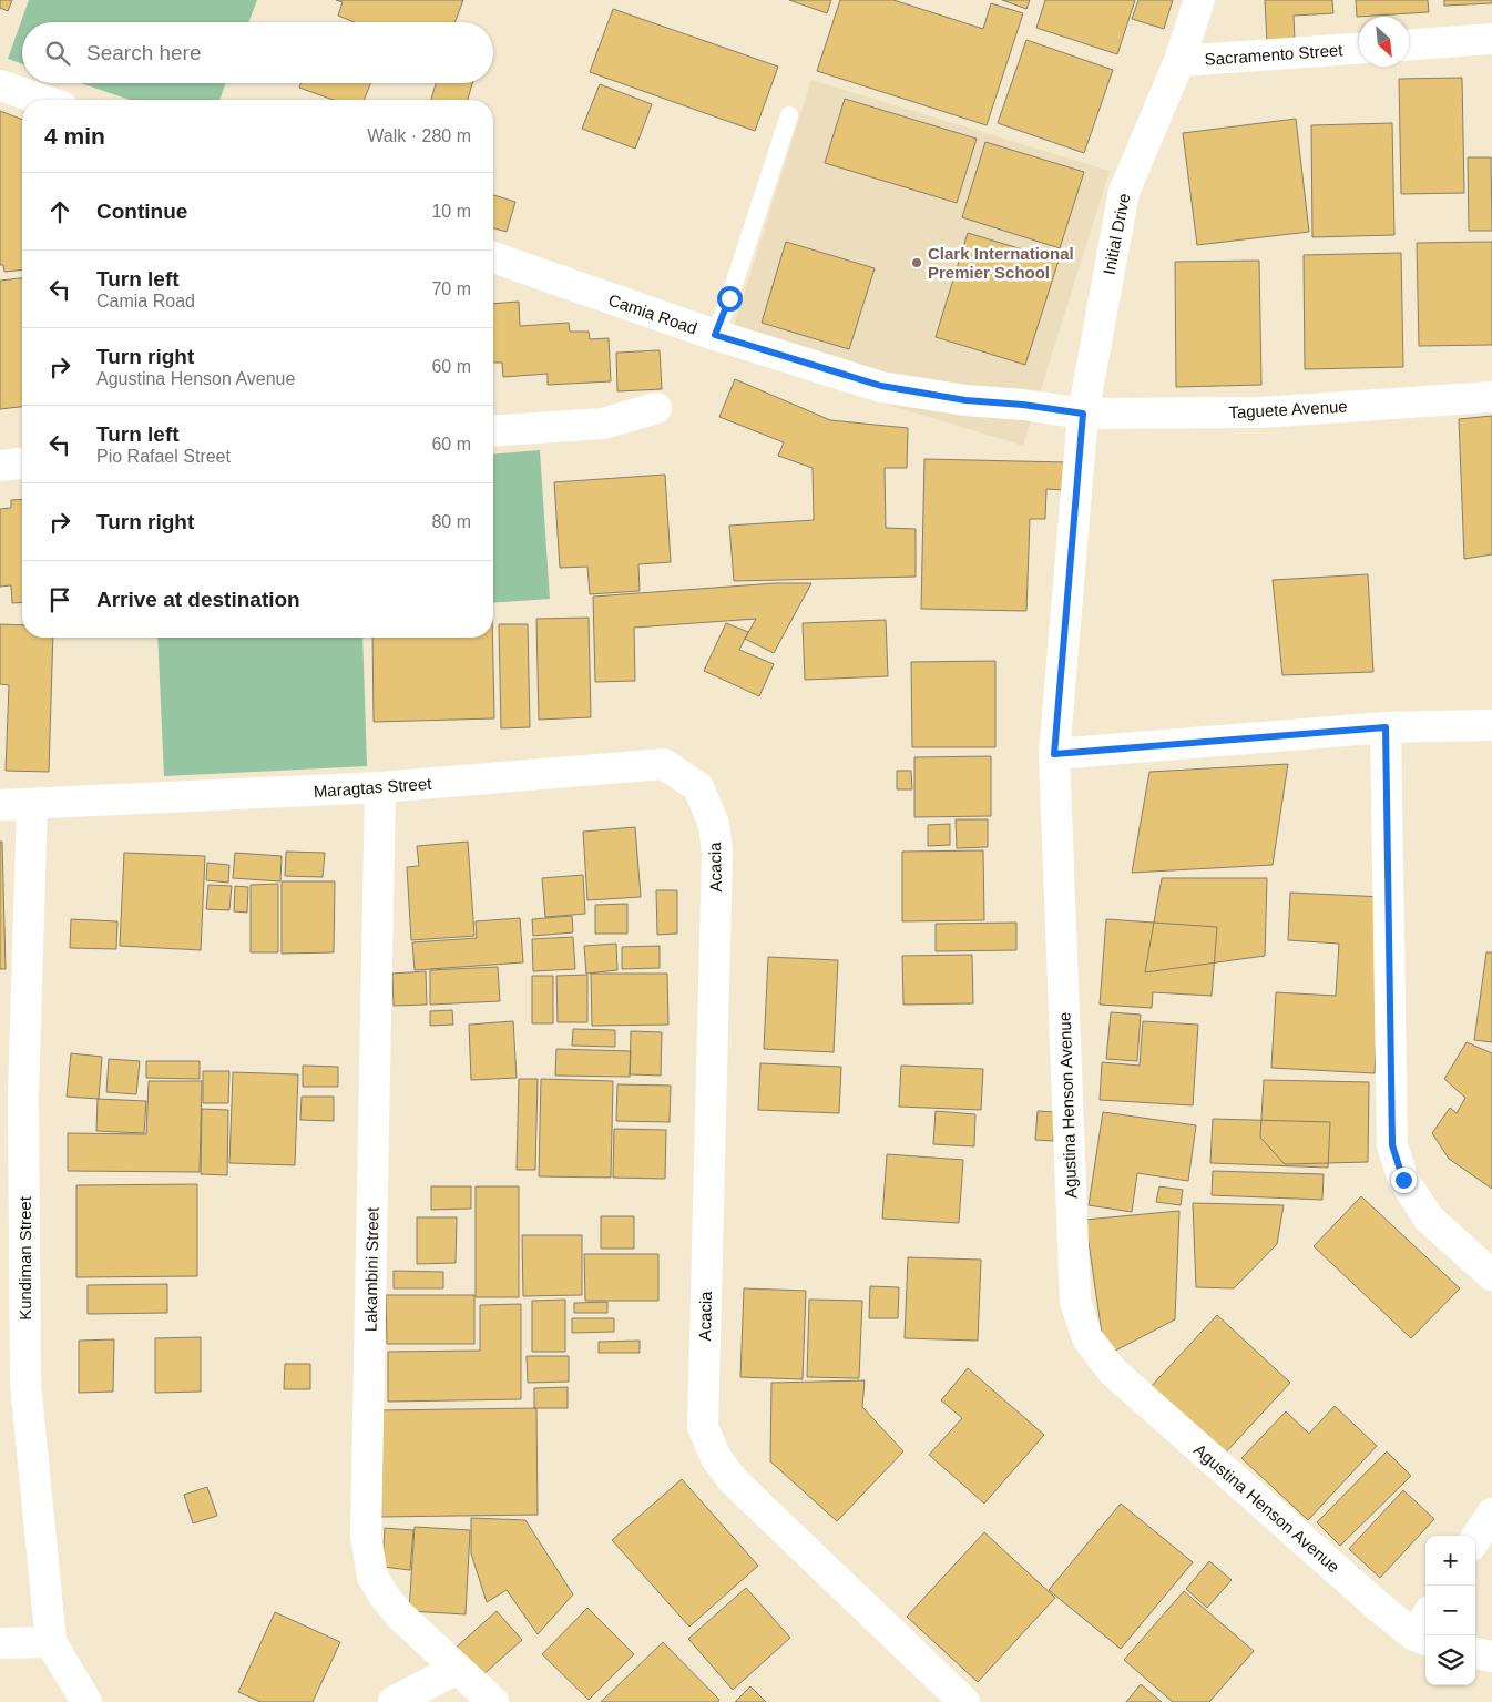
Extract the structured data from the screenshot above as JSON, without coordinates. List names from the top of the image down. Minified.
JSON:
{"streets":{"street":["Sacramento Street","Initial Drive","Camia Road","Taguete Avenue","Maragtas Street","Acacia","Agustina Henson Avenue","Kundiman Street","Lakambini Street"]},"crossings":[["Sacramento Street","Initial Drive"],["Initial Drive","Camia Road"],["Initial Drive","Taguete Avenue"],["Initial Drive","Agustina Henson Avenue"],["Camia Road","Taguete Avenue"],["Camia Road","Agustina Henson Avenue"],["Taguete Avenue","Agustina Henson Avenue"],["Maragtas Street","Acacia"],["Maragtas Street","Kundiman Street"],["Maragtas Street","Lakambini Street"]],"places":["Clark International Premier School"],"north":"bottom right","page":{"search":"Search here","heading":["4 min","Walk · 280 m"],"list":[["Continue","10 m"],["Turn left","Camia Road","70 m"],["Turn right","Agustina Henson Avenue","60 m"],["Turn left","Pio Rafael Street","60 m"],["Turn right","80 m"],"Arrive at destination"],"map_buttons":["+","−"]}}
